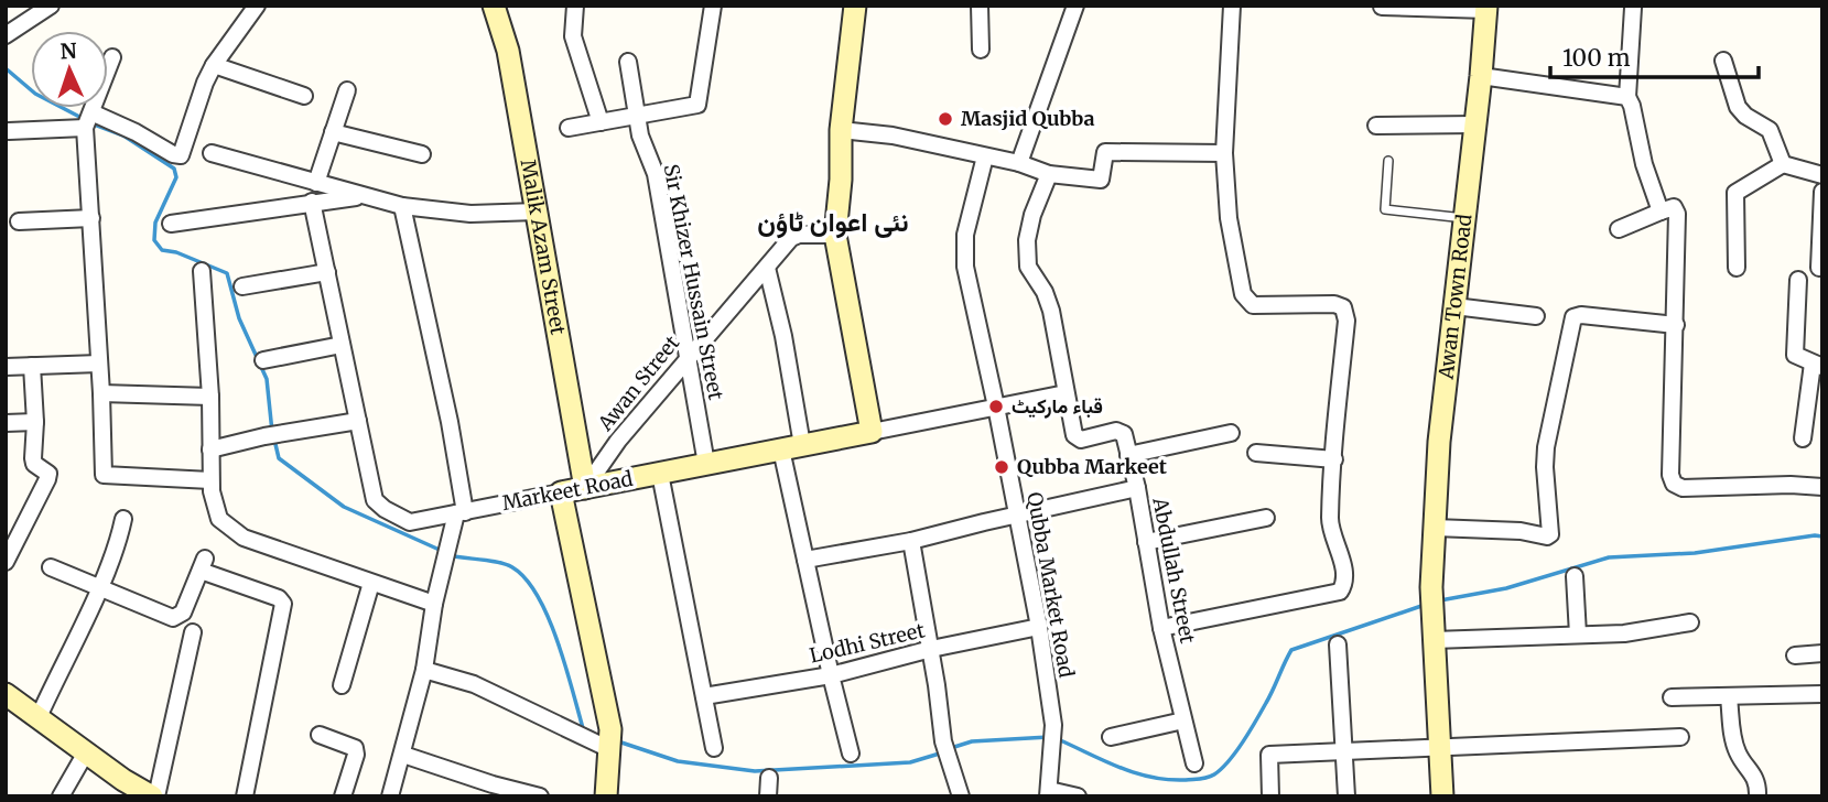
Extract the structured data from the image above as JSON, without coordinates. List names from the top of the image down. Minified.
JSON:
{"streets":{"street":["Malik Azam Street","Sir Khizer Hussain Street","Awan Town Road","Awan Street","Markeet Road","Abdullah Street","Qubba Market Road","Lodhi Street"]},"crossings":[["Malik Azam Street","Awan Street"],["Malik Azam Street","Markeet Road"],["Sir Khizer Hussain Street","Awan Street"],["Sir Khizer Hussain Street","Markeet Road"],["Awan Street","Markeet Road"],["Markeet Road","Abdullah Street"],["Markeet Road","Qubba Market Road"],["Qubba Market Road","Lodhi Street"]],"districts":["نئی اعوان ٹاؤن"],"places":["Masjid Qubba","قباء مارکیٹ","Qubba Markeet"],"scale_bar":"100 m","north":"top"}
